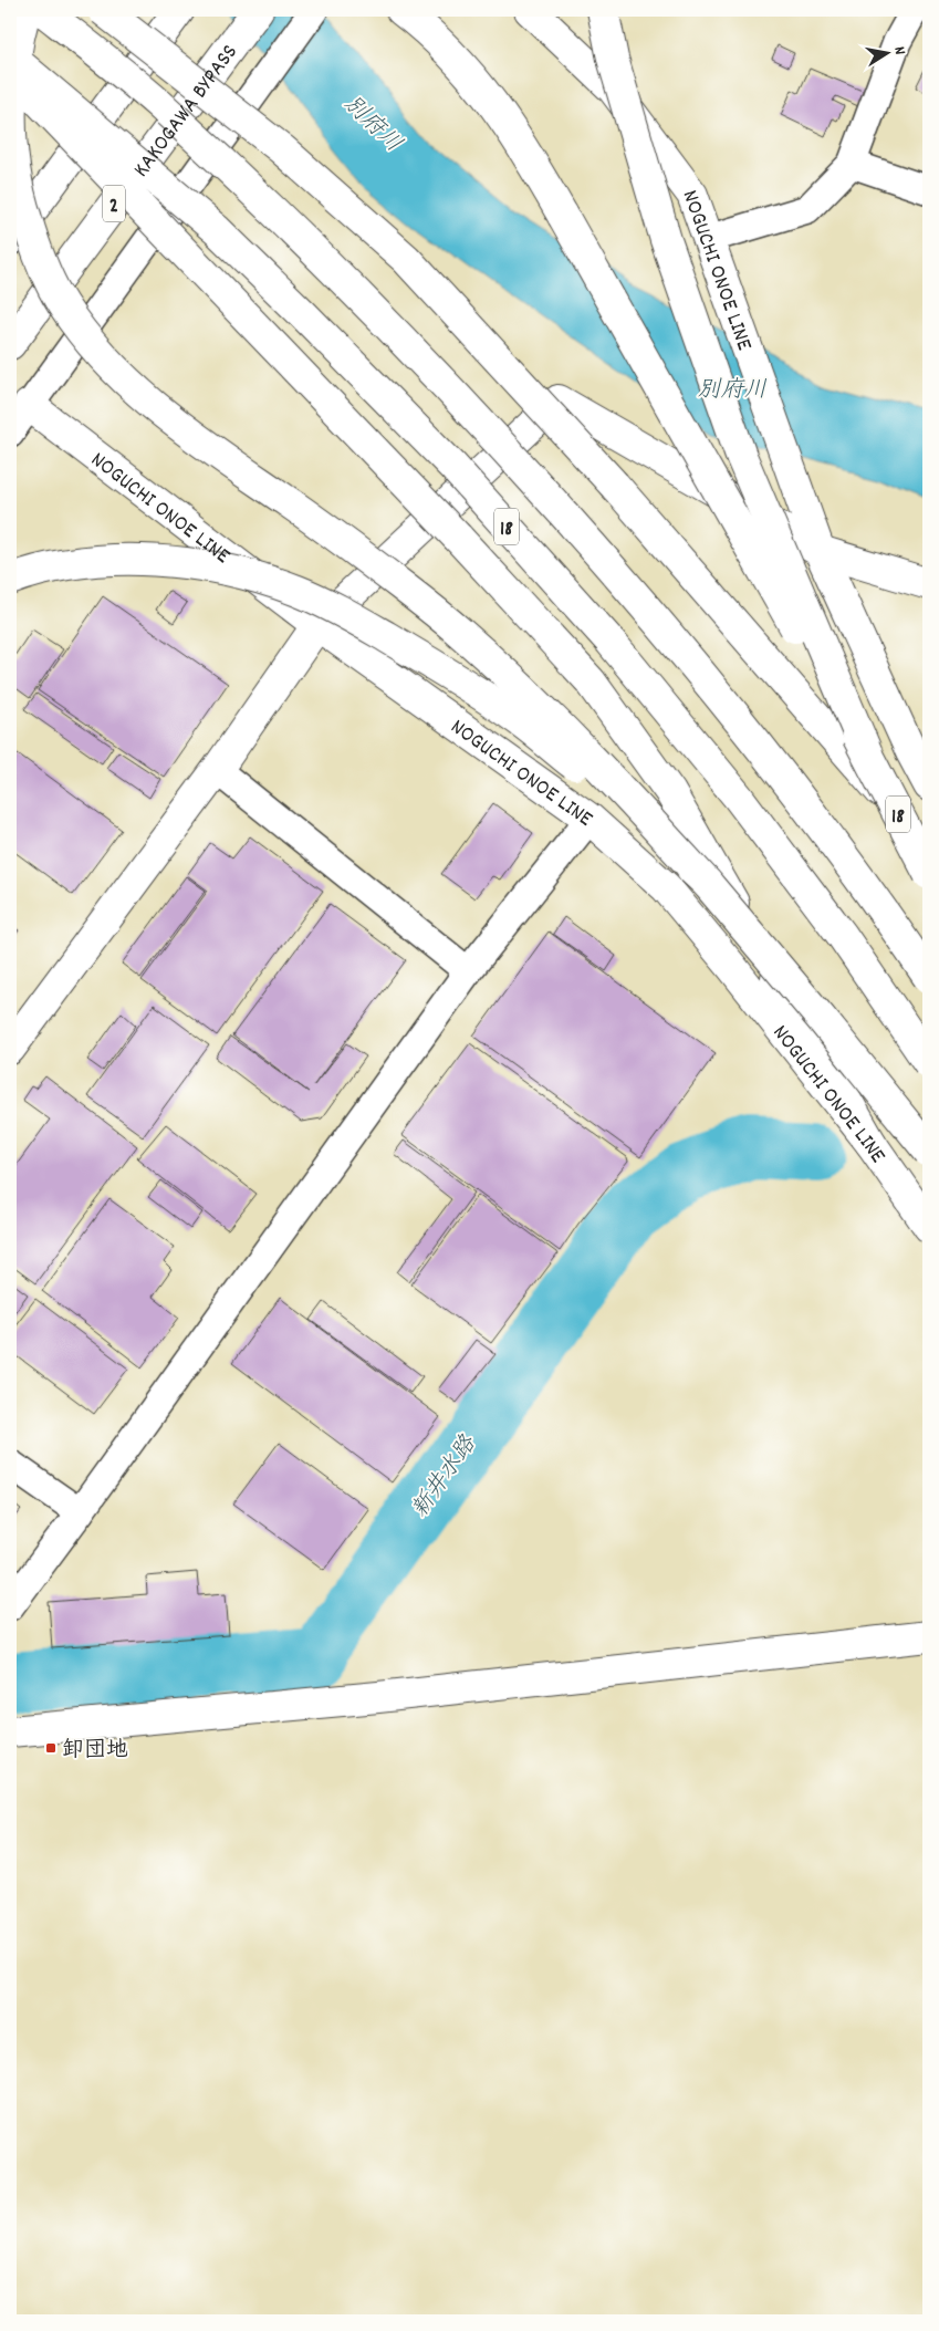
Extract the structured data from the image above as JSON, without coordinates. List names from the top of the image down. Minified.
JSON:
{"streets":{"main road":["KAKOGAWA BYPASS","2","NOGUCHI ONOE LINE","18"]},"crossings":[["NOGUCHI ONOE LINE","18"]],"water":["別府川","新井水路"],"places":{"transit":["卸団地"]},"north":"right"}
